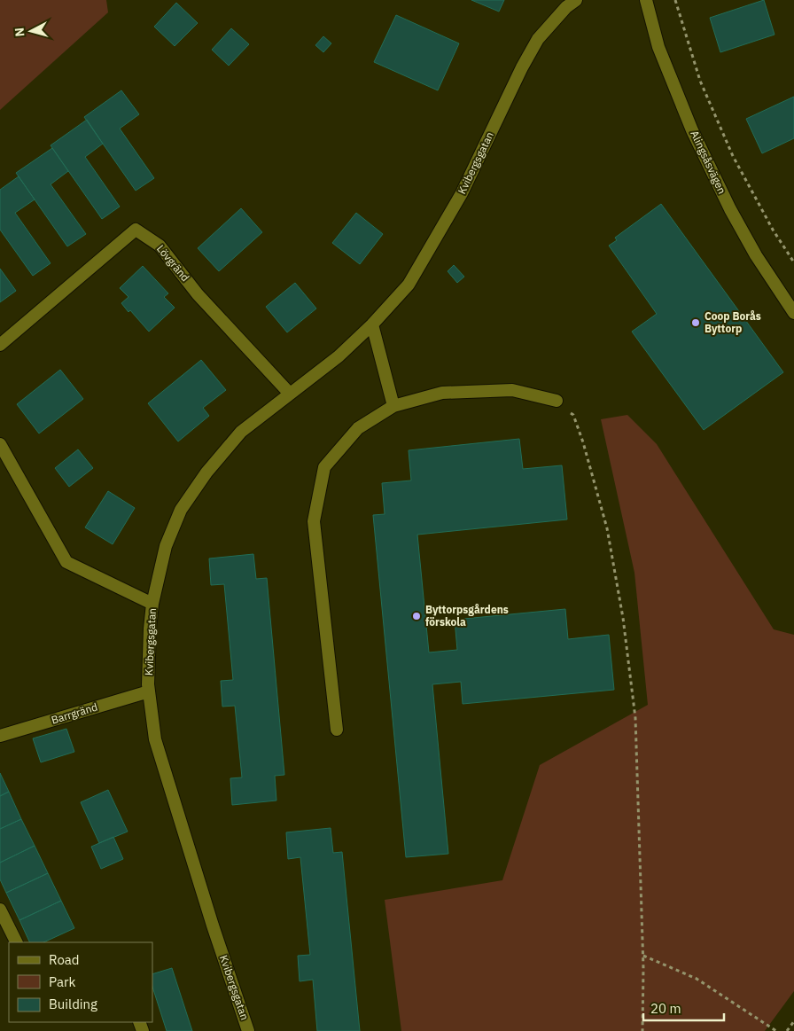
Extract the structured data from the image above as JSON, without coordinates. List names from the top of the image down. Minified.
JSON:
{"streets":{"street":["Alingsåsvägen","Kvibergsgatan","Lövgränd","Barrgränd"]},"crossings":[["Kvibergsgatan","Lövgränd"],["Kvibergsgatan","Barrgränd"]],"places":["Coop Borås Byttorp","Byttorpsgårdens förskola"],"legend":["Road","Park","Building"],"scale_bar":"20 m","north":"left"}
